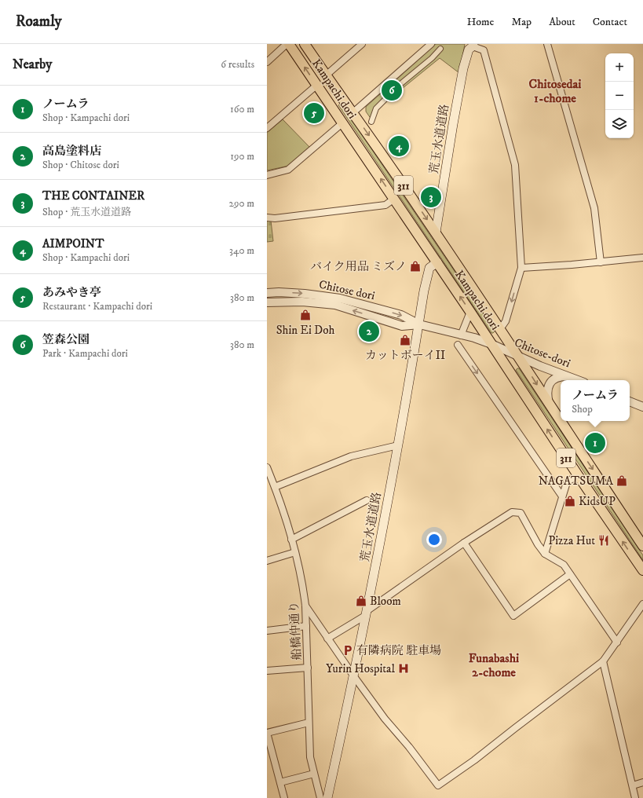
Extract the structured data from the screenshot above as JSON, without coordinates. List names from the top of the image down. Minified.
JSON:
{"streets":{"main road":["Kampachi dori","荒玉水道道路","311"],"street":["Chitose dori","Chitose-dori","船橋仲通り"]},"crossings":[["Kampachi dori","荒玉水道道路"],["Kampachi dori","Chitose dori"],["Kampachi dori","Chitose-dori"],["荒玉水道道路","Chitose dori"],["Chitose dori","Chitose-dori"]],"districts":["Chitosedai 1-chome","Funabashi 2-chome"],"places":{"shop":["バイク用品 ミズノ","Shin Ei Doh","カットボーイII","NAGATSUMA","KidsUP","Bloom"],"restaurant":["Pizza Hut"],"parking":["有隣病院 駐車場"],"hospital":["Yurin Hospital"]},"page":{"header":"Roamly","nav":["Home","Map","About","Contact"],"heading":["Nearby","6 results"],"map_buttons":["+","−"],"pins":["6","5","4","3","2","1"],"list":[{"mark":"1","name":"ノームラ","note":"Shop · Kampachi dori","value":"160 m"},{"mark":"2","name":"高島塗料店","note":"Shop · Chitose dori","value":"190 m"},{"mark":"3","name":"THE CONTAINER","note":"Shop · 荒玉水道道路","value":"290 m"},{"mark":"4","name":"AIMPOINT","note":"Shop · Kampachi dori","value":"340 m"},{"mark":"5","name":"あみやき亭","note":"Restaurant · Kampachi dori","value":"380 m"},{"mark":"6","name":"笠森公園","note":"Park · Kampachi dori","value":"380 m"}],"popup":["ノームラ","Shop"]}}
